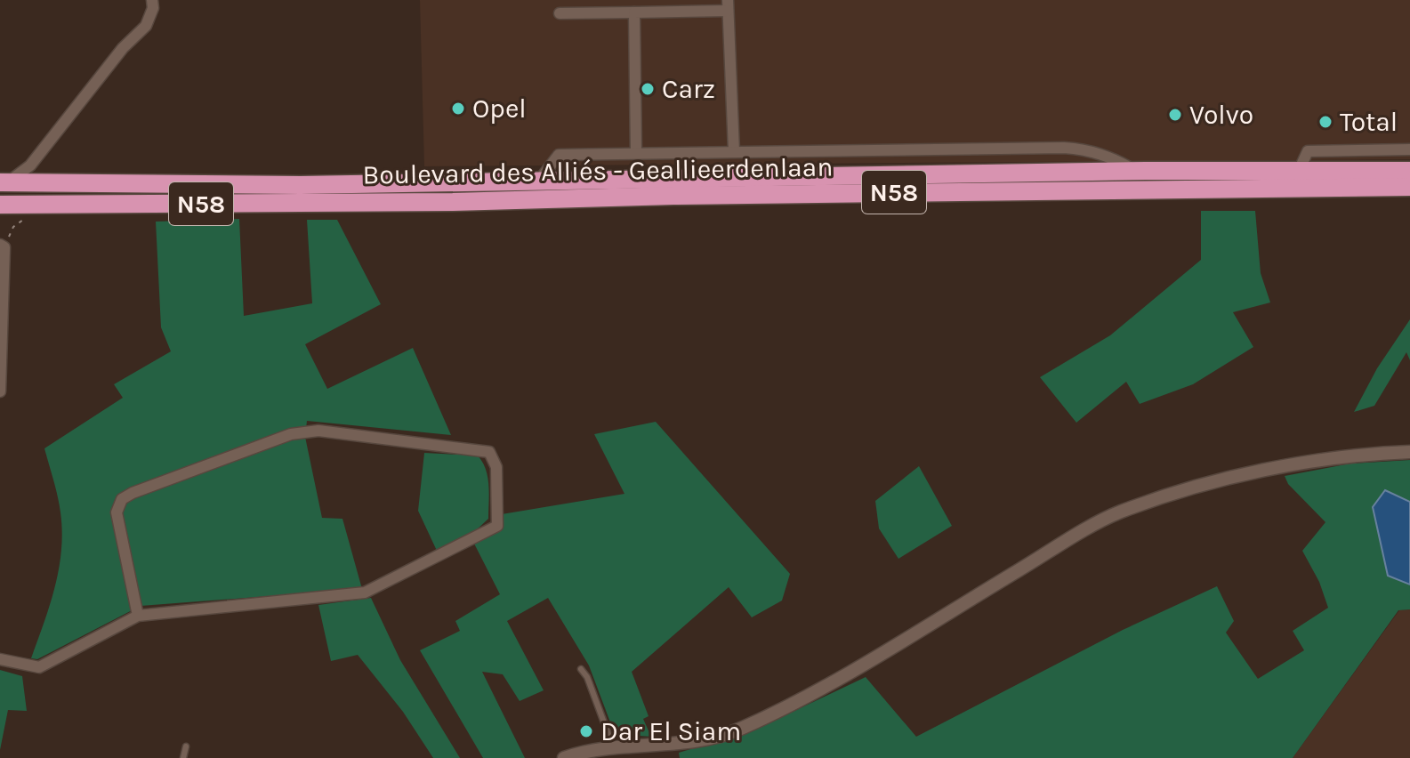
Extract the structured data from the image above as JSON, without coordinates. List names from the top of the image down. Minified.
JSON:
{"streets":{"highway":["Boulevard des Alliés - Geallieerdenlaan","N58"]},"places":["Carz","Opel","Volvo","Total","Dar El Siam"]}
